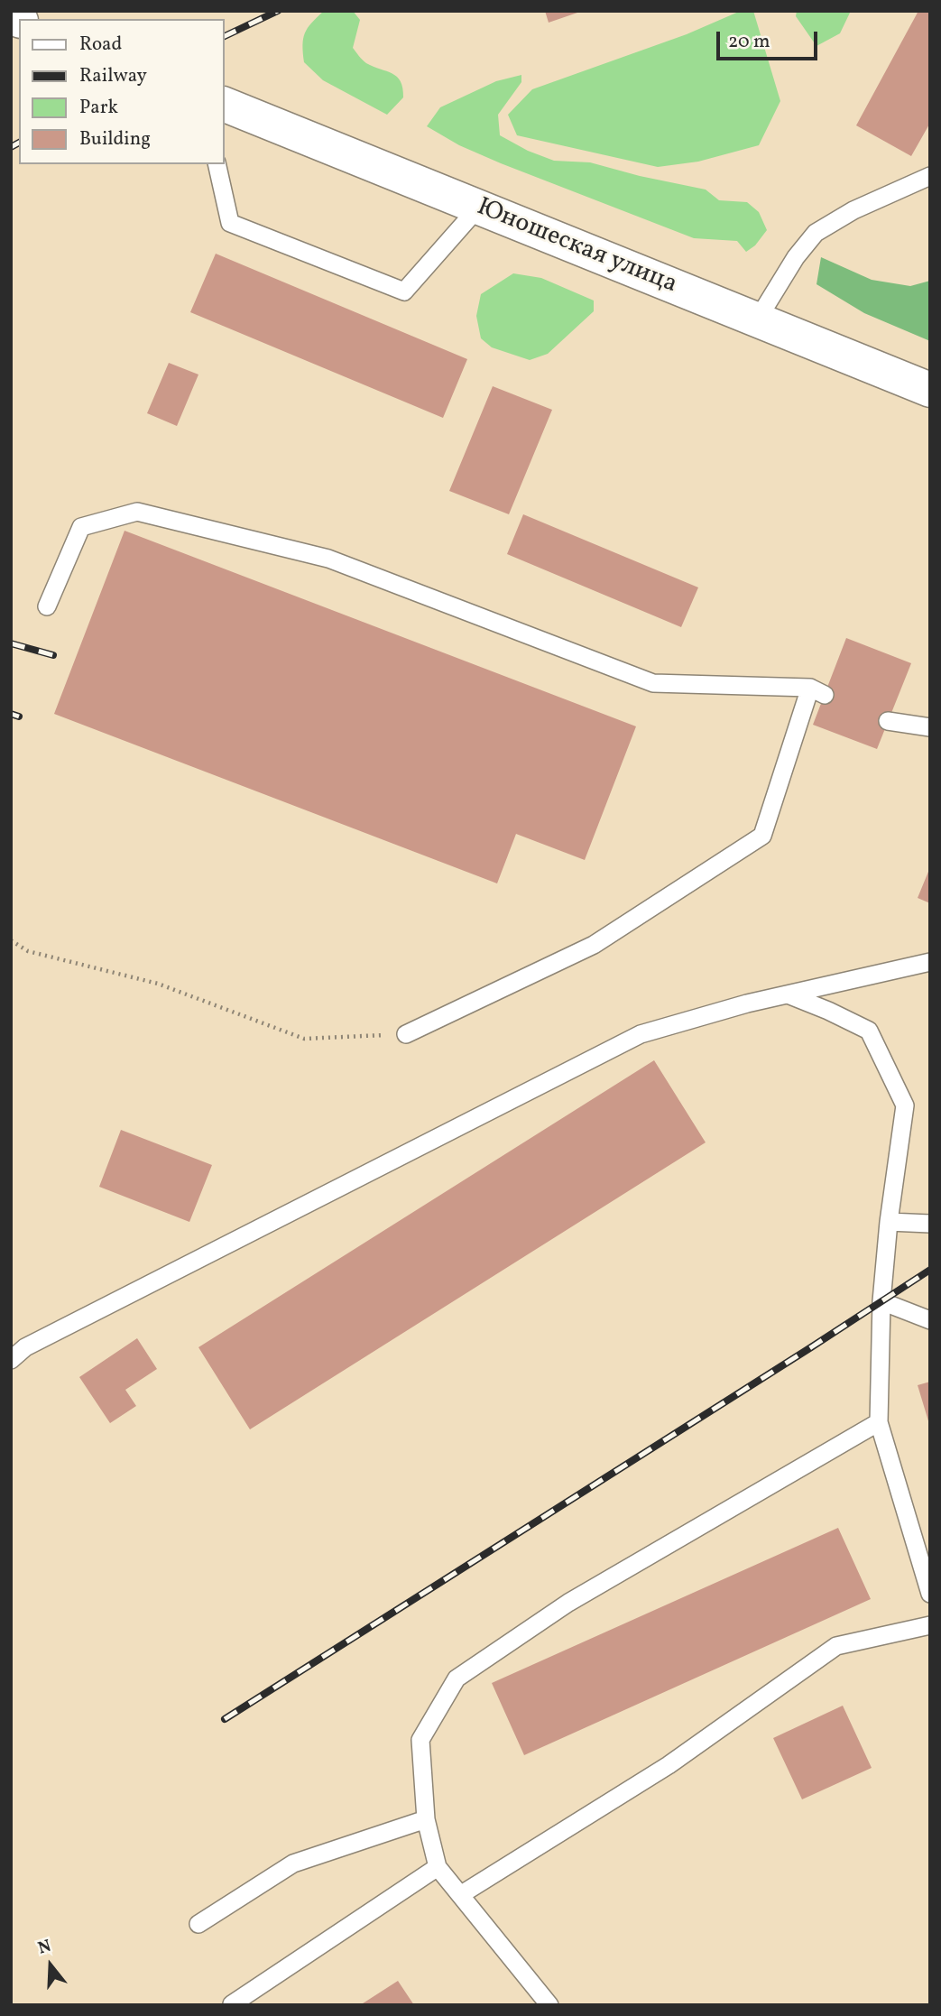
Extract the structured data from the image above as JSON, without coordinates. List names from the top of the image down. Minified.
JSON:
{"streets":{"street":["Юношеская улица"]},"legend":["Road","Railway","Park","Building"],"scale_bar":"20 m","north":"top"}
